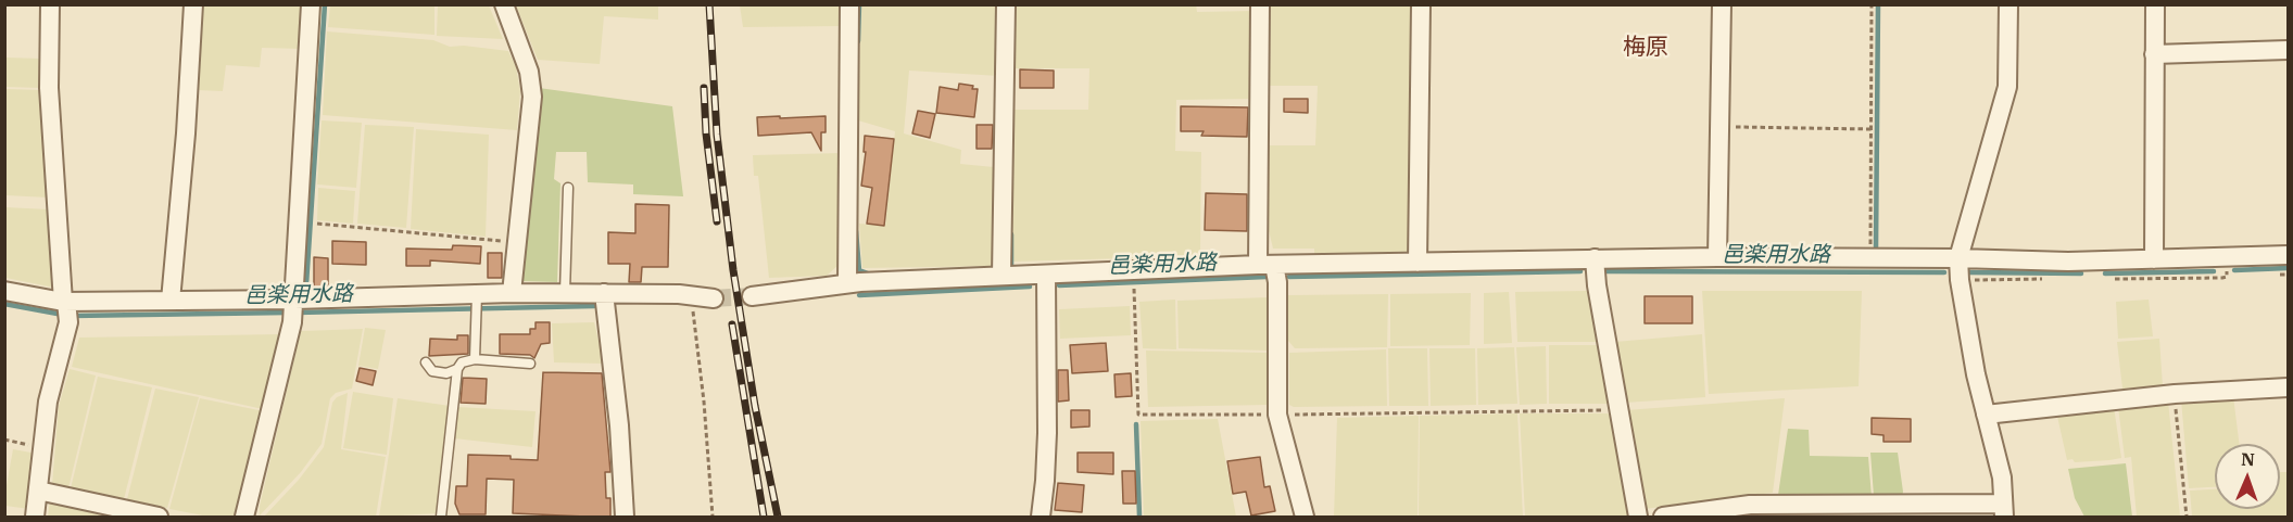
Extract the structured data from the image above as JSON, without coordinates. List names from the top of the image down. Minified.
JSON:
{"districts":["梅原"],"water":["邑楽用水路"],"north":"top"}
